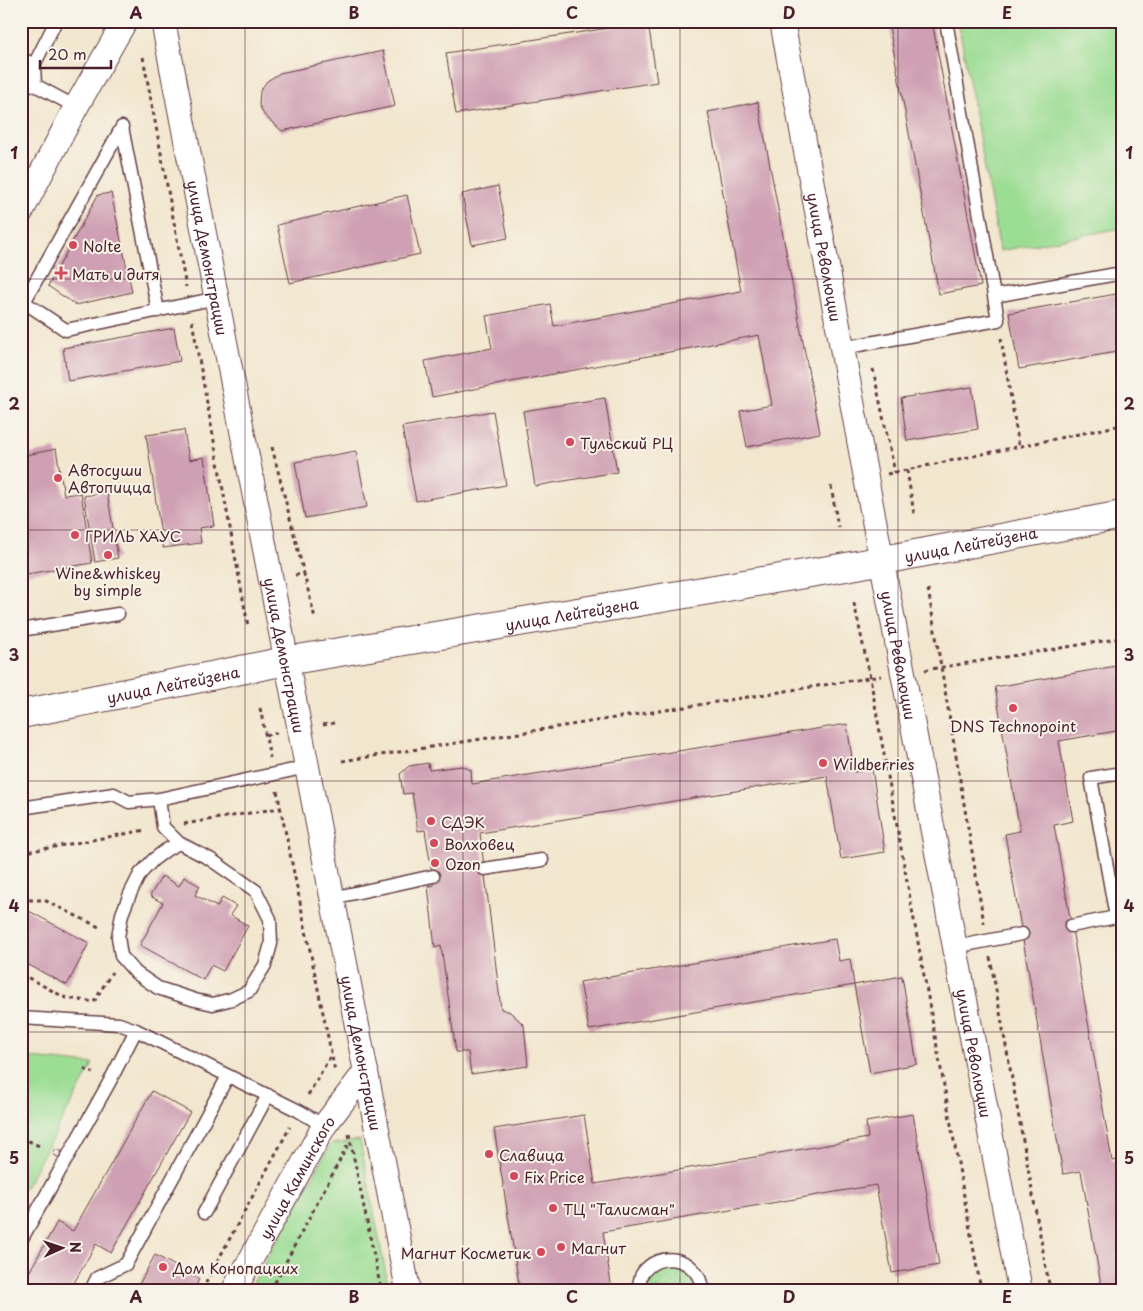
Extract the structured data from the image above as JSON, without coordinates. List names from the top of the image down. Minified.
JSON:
{"streets":{"street":["улица Демонстрации","улица Революции","улица Лейтейзена","улица Каминского"]},"crossings":[["улица Демонстрации","улица Лейтейзена"],["улица Демонстрации","улица Каминского"],["улица Революции","улица Лейтейзена"]],"places":{"other":["Nolte","Тульский РЦ","Автосуши Автопицца","ГРИЛЬ ХАУС","Wine&whiskey by simple","DNS Technopoint","Wildberries","СДЭК","Волховец","Ozon","Славица","Fix Price","ТЦ \"Талисман\"","Магнит","Магнит Косметик","Дом Конопацких"],"health":["Мать и дитя"]},"scale_bar":"20 m","north":"right","grid":{"columns":["A","B","C","D","E"],"rows":["1","2","3","4","5"]}}
